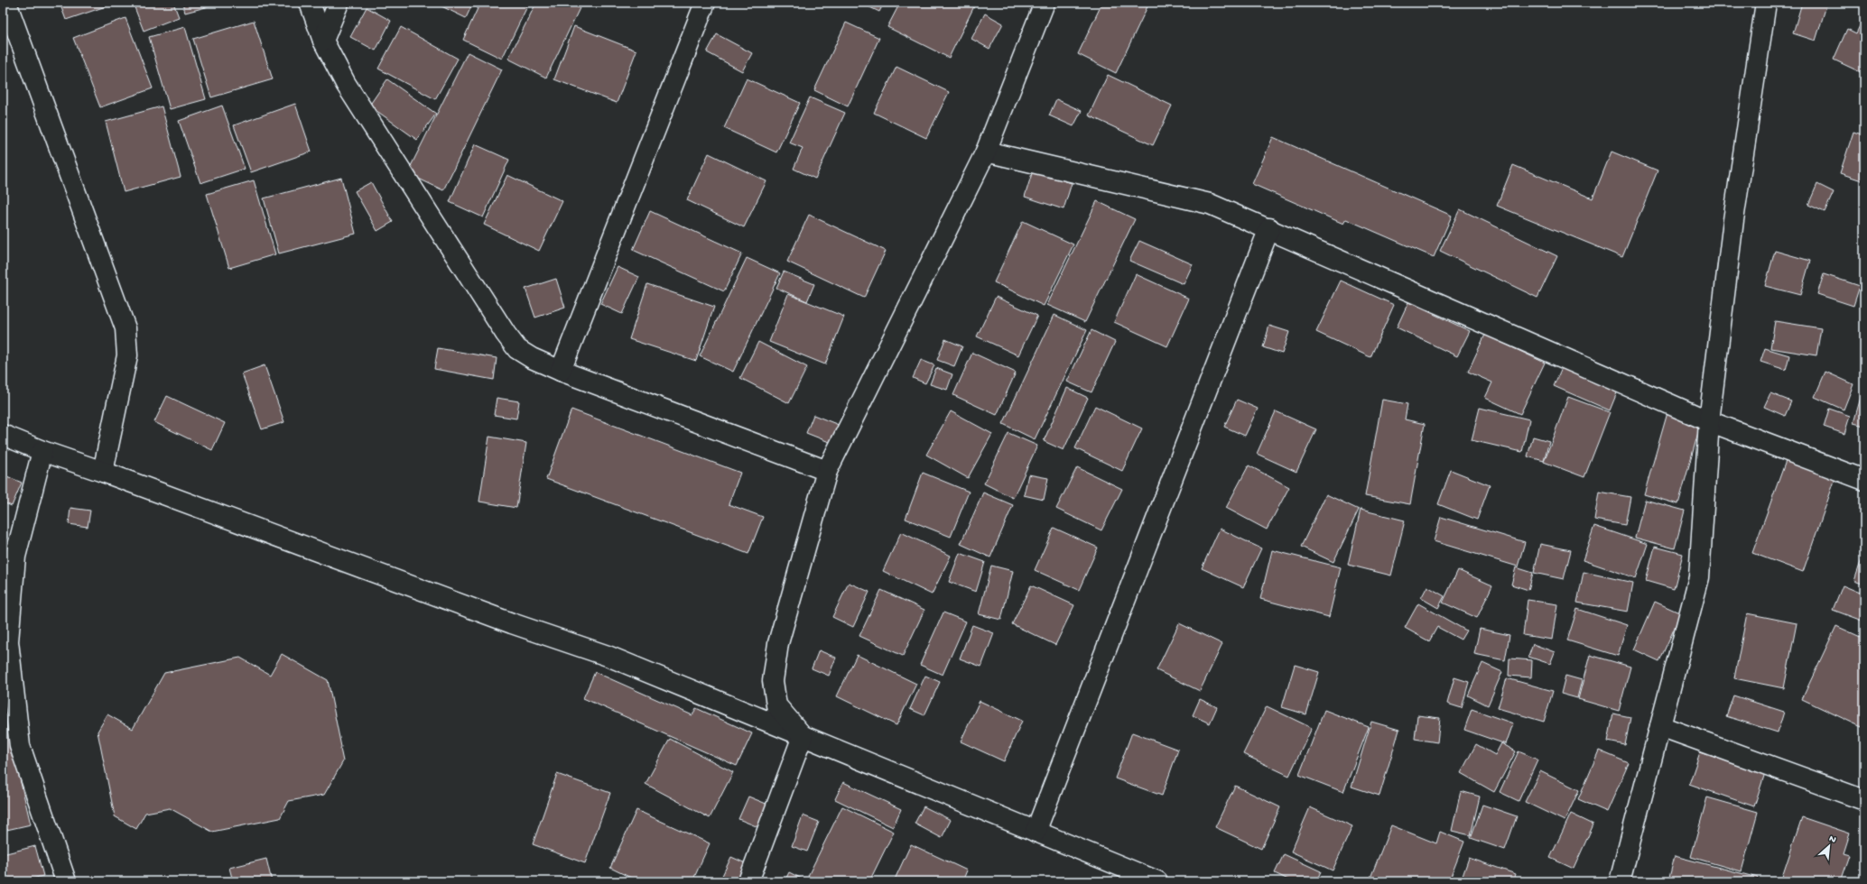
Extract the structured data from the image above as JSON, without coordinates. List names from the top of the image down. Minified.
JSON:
{"north":"top right"}
